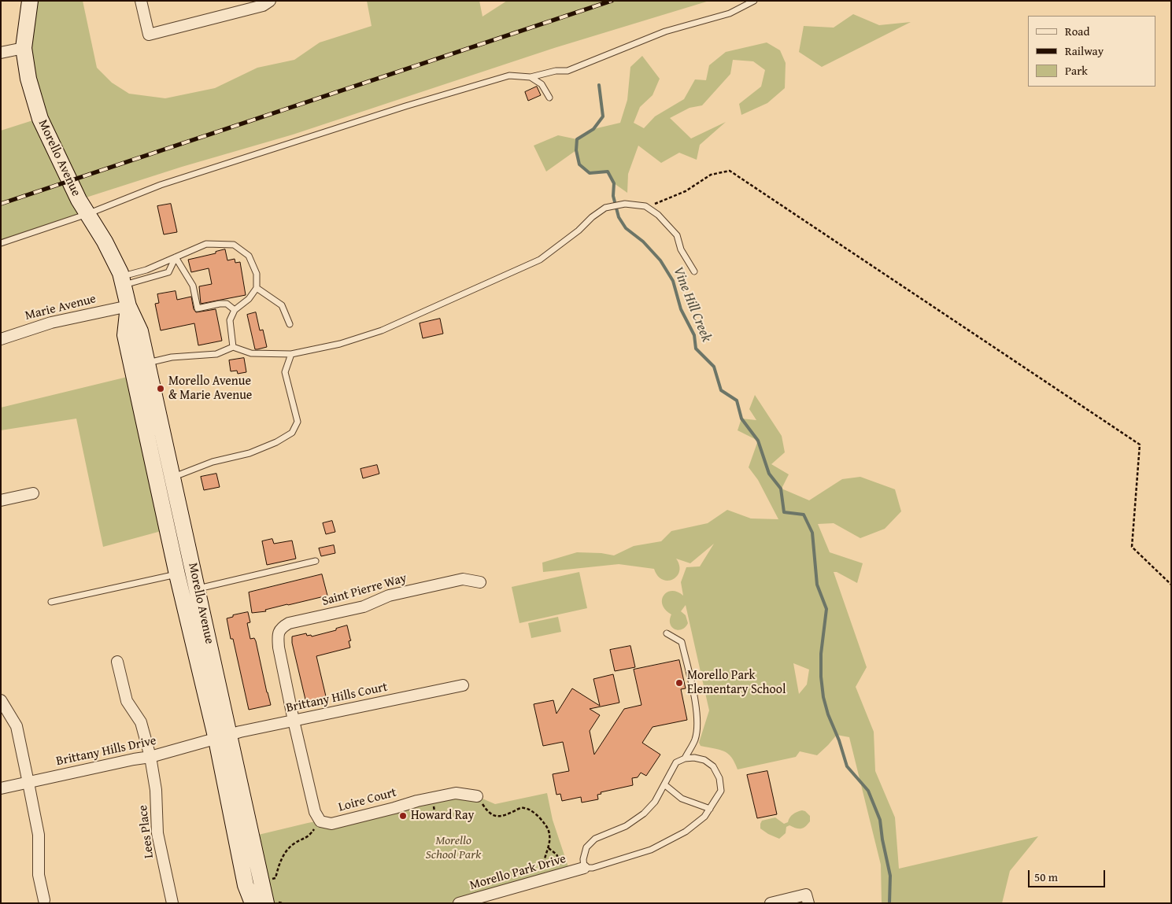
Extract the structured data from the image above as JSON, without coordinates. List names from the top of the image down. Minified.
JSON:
{"streets":{"street":["Morello Avenue","Marie Avenue","Saint Pierre Way","Brittany Hills Court","Brittany Hills Drive","Loire Court","Lees Place","Morello Park Drive"]},"crossings":[["Morello Avenue","Marie Avenue"],["Morello Avenue","Brittany Hills Court"],["Morello Avenue","Brittany Hills Drive"],["Saint Pierre Way","Brittany Hills Court"],["Brittany Hills Court","Brittany Hills Drive"],["Brittany Hills Drive","Lees Place"]],"water":["Vine Hill Creek"],"parks":["Morello School Park"],"places":["Morello Avenue & Marie Avenue","Morello Park Elementary School","Howard Ray"],"legend":["Road","Railway","Park"],"scale_bar":"50 m"}
